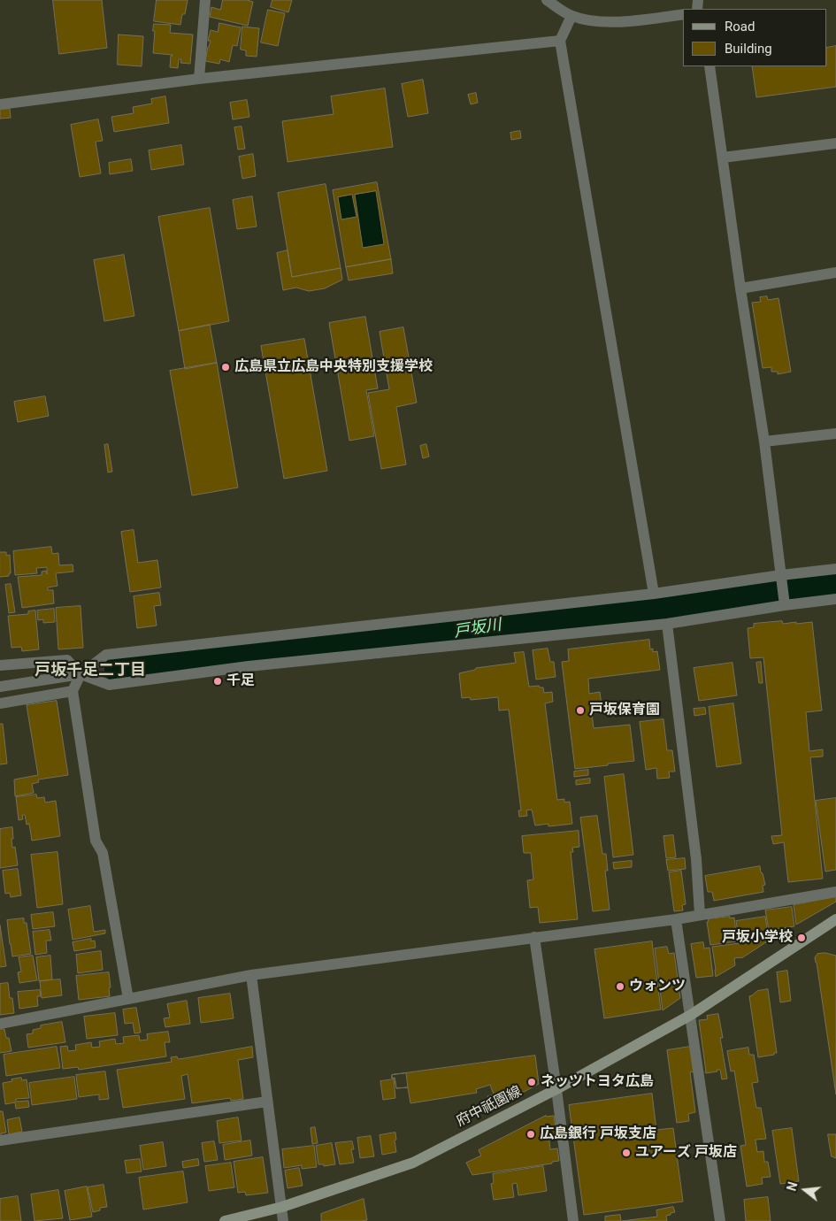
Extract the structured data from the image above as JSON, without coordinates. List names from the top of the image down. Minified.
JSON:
{"streets":{"main road":["府中祇園線"]},"districts":["戸坂千足二丁目"],"water":["戸坂川"],"places":["広島県立広島中央特別支援学校","千足","戸坂保育園","戸坂小学校","ウォンツ","ネッツトヨタ広島","広島銀行 戸坂支店","ユアーズ 戸坂店"],"legend":["Road","Building"],"north":"left"}
